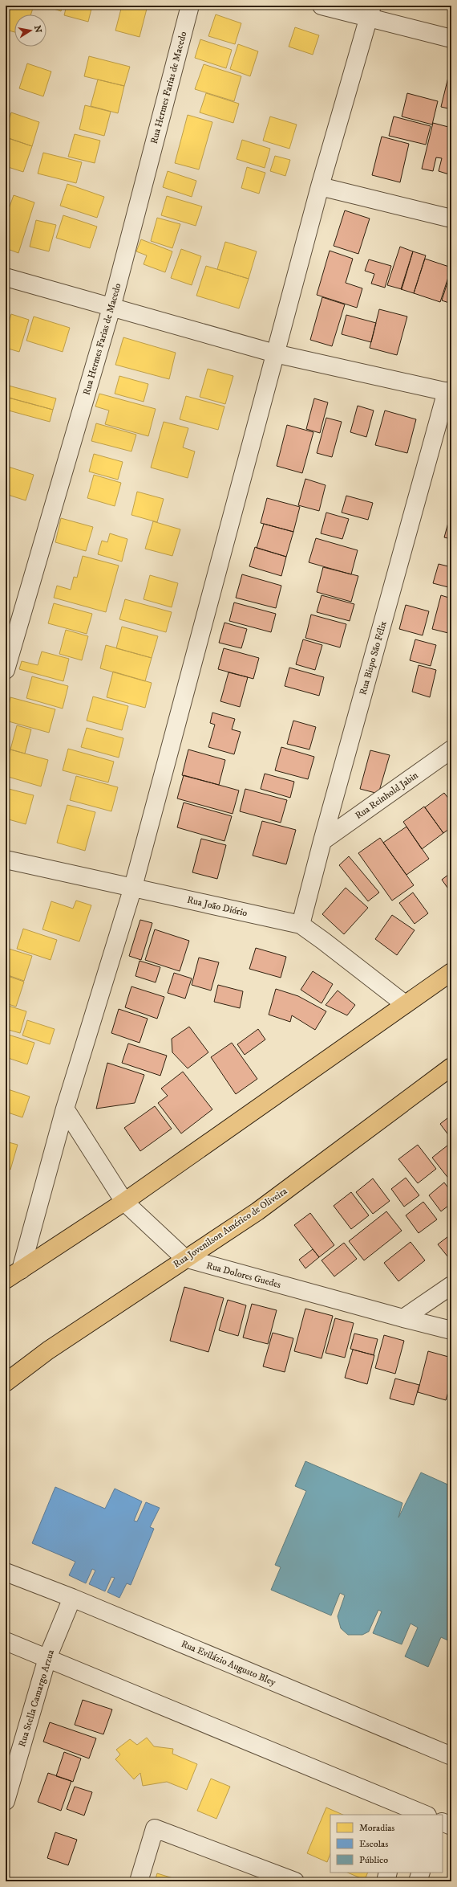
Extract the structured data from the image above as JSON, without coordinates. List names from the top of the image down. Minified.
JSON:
{"streets":{"main road":["Rua Jovenilson Américo de Oliveira"],"street":["Rua Hermes Farias de Macedo","Rua Bispo São Félix","Rua Reinhold Jabin","Rua João Diório","Rua Dolores Guedes","Rua Evilázio Augusto Bley","Rua Stella Camargo Arzua"]},"crossings":[["Rua Bispo São Félix","Rua Reinhold Jabin"],["Rua Bispo São Félix","Rua João Diório"],["Rua Jovenilson Américo de Oliveira","Rua Dolores Guedes"],["Rua Evilázio Augusto Bley","Rua Stella Camargo Arzua"]],"legend":["Moradias","Escolas","Público"],"north":"right"}
